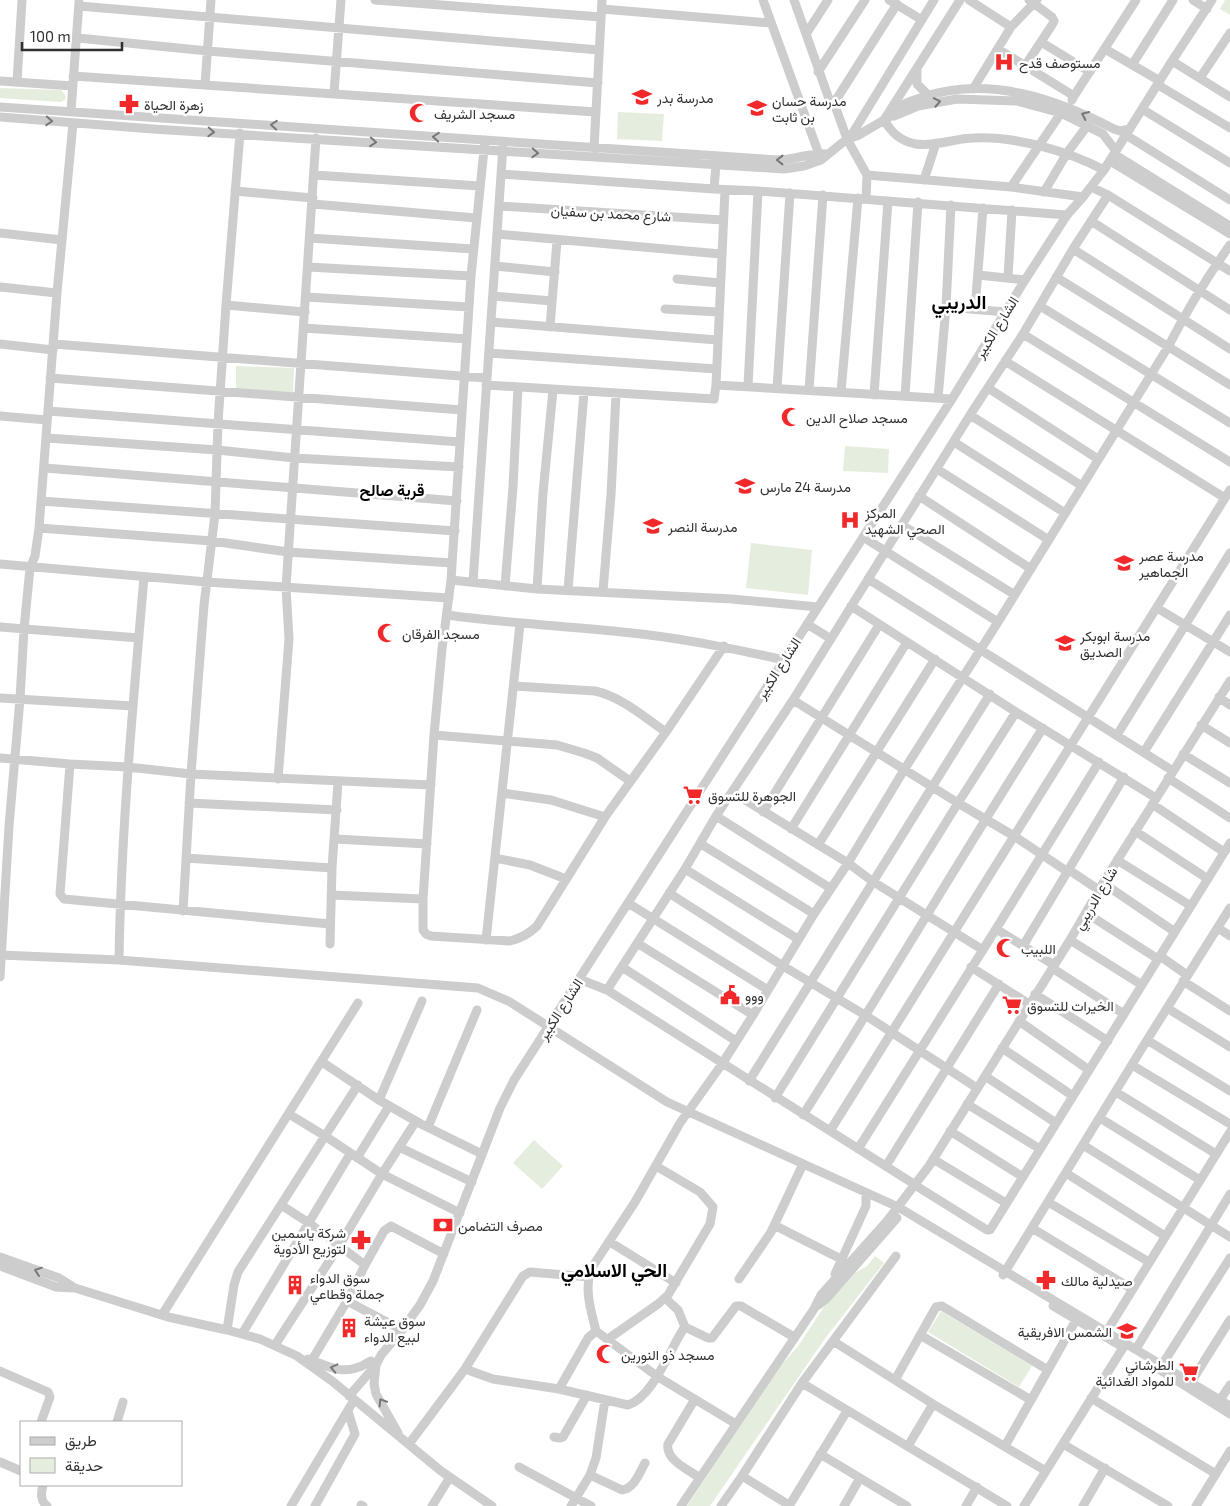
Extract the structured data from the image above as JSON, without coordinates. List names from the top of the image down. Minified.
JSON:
{"streets":{"street":["شارع محمد بن سفيان","الشارع الكبير","شارع الدريبي"]},"districts":["الدريبي","قرية صالح","الحي الاسلامي"],"places":{"hospital":["مستوصف قدح","المركز الصحي الشهيد"],"school or university":["مدرسة بدر","مدرسة حسان بن ثابت","مدرسة 24 مارس","مدرسة النصر","مدرسة عصر الجماهير","مدرسة ابوبكر الصديق","الشمس الافريقية"],"pharmacy":["زهرة الحياة","شركة ياسمين لتوزيع الأدوية","صيدلية مالك"],"mosque":["مسجد الشريف","مسجد صلاح الدين","مسجد الفرقان","اللبيب","مسجد ذو النورين"],"supermarket":["الجوهرة للتسوق","الخيرات للتسوق","الطرشاني للمواد الغدائية"],"public building":["ووو"],"bank":["مصرف التضامن"],"building":["سوق الدواء جملة وقطاعي","سوق عيشة لبيع الدواء"]},"legend":["طريق","حديقة"],"scale_bar":"100 m"}
